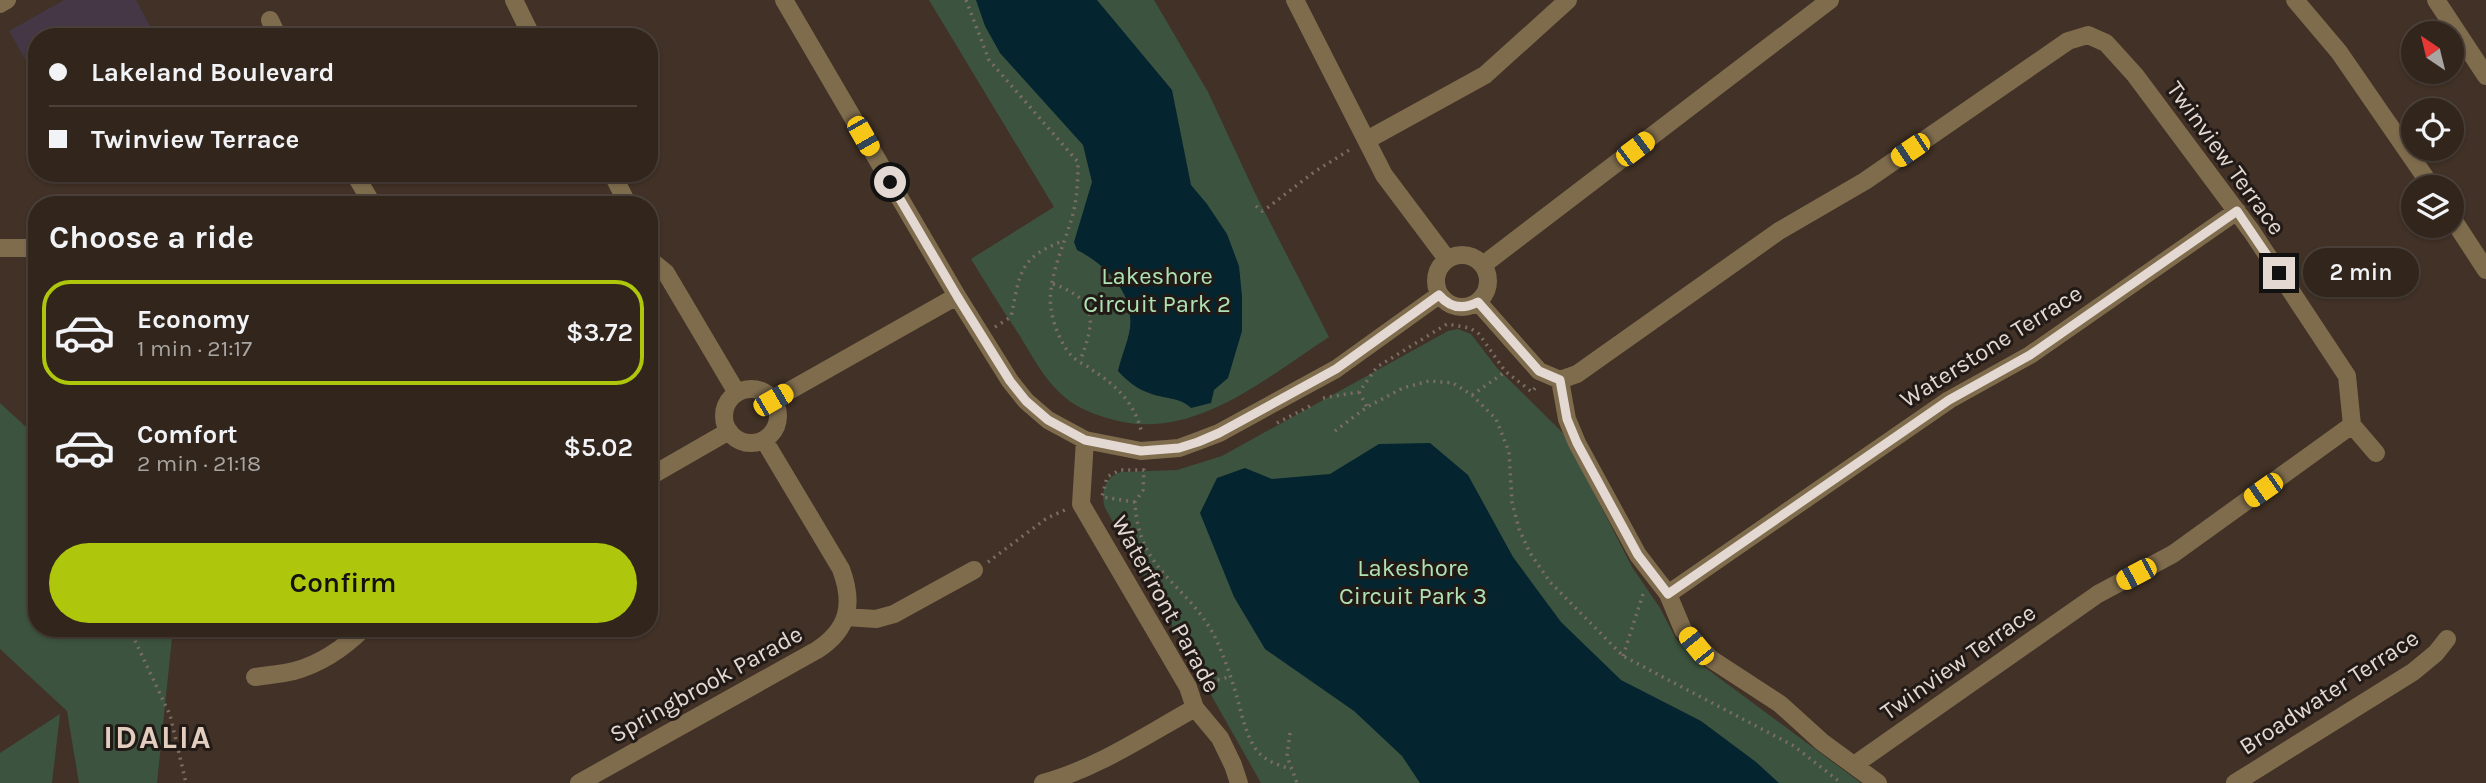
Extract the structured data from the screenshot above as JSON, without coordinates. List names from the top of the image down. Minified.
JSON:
{"streets":{"street":["Twinview Terrace","Waterstone Terrace","Waterfront Parade","Springbrook Parade","Broadwater Terrace"]},"crossings":[["Twinview Terrace","Waterstone Terrace"]],"districts":["IDALIA"],"parks":["Lakeshore Circuit Park 2","Lakeshore Circuit Park 3"],"north":"top left","page":{"banner":["Lakeland Boulevard","Twinview Terrace"],"heading":"Choose a ride","bubble":"2 min","list":[{"name":"Economy","note":"1 min · 21:17","value":"$3.72"},{"name":"Comfort","note":"2 min · 21:18","value":"$5.02"}],"buttons":"Confirm"}}
